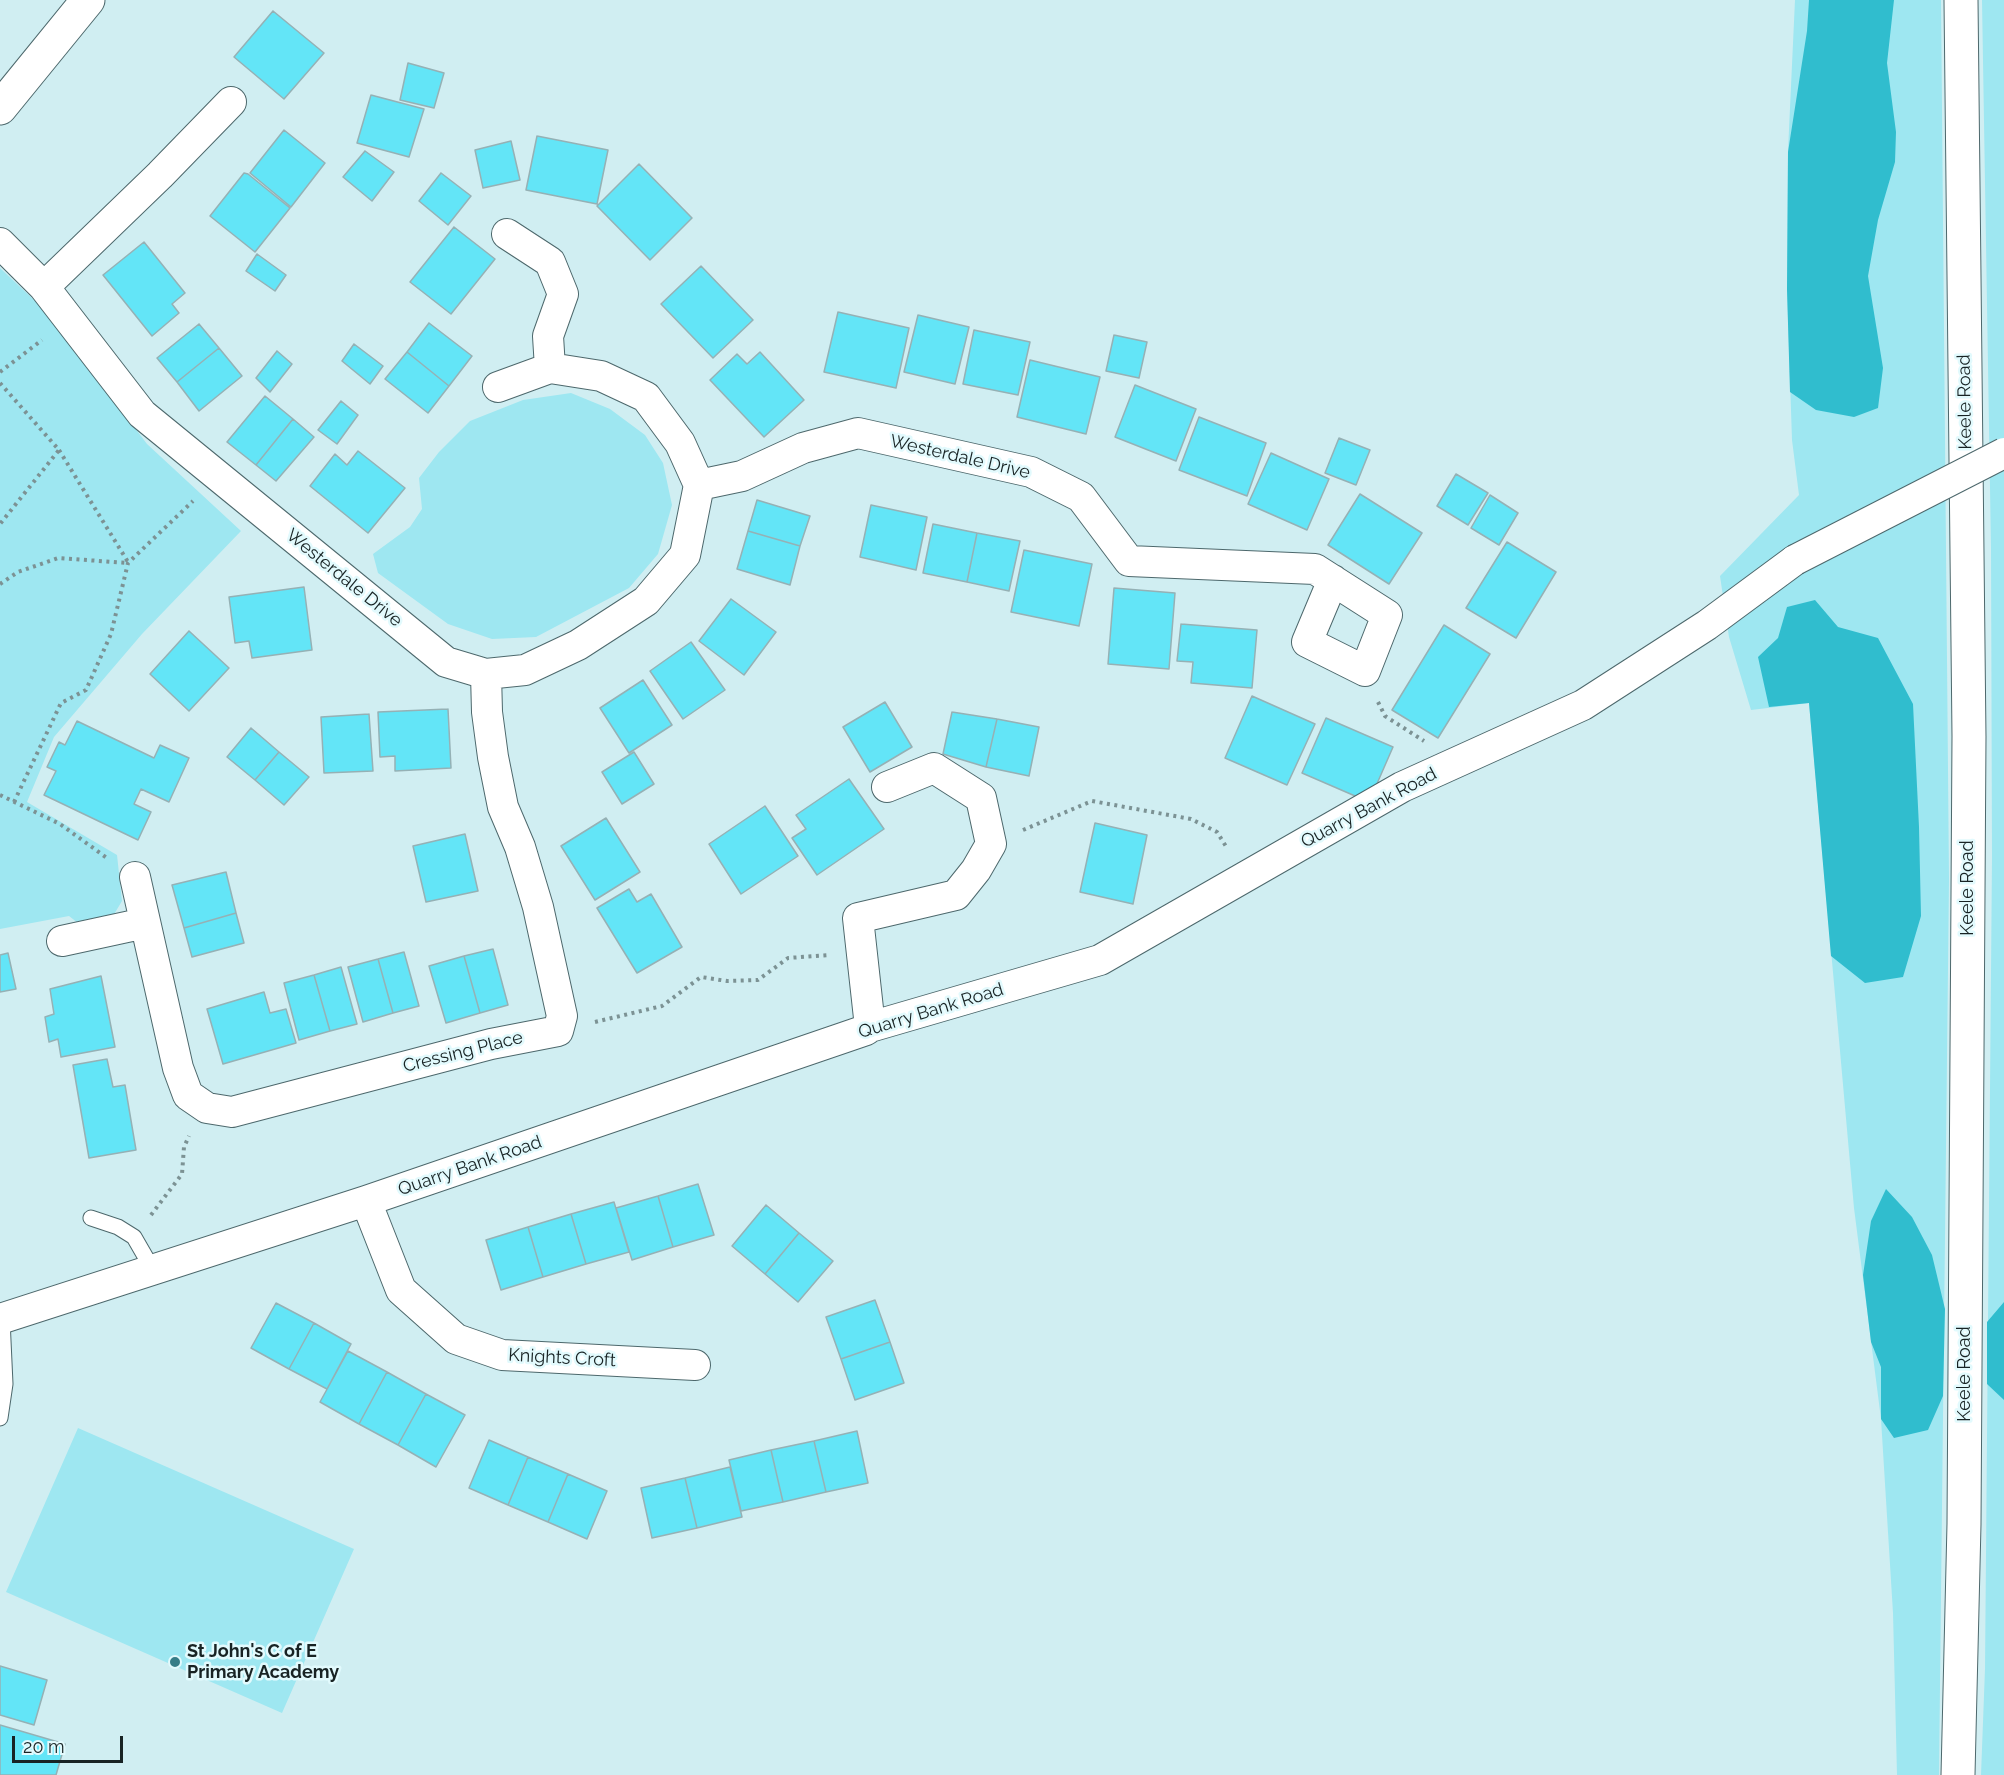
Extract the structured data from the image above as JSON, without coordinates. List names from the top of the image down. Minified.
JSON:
{"streets":{"main road":["Keele Road"],"street":["Westerdale Drive","Quarry Bank Road","Cressing Place","Knights Croft"]},"crossings":[["Quarry Bank Road","Knights Croft"]],"places":["St John's C of E Primary Academy"],"scale_bar":"20 m"}
